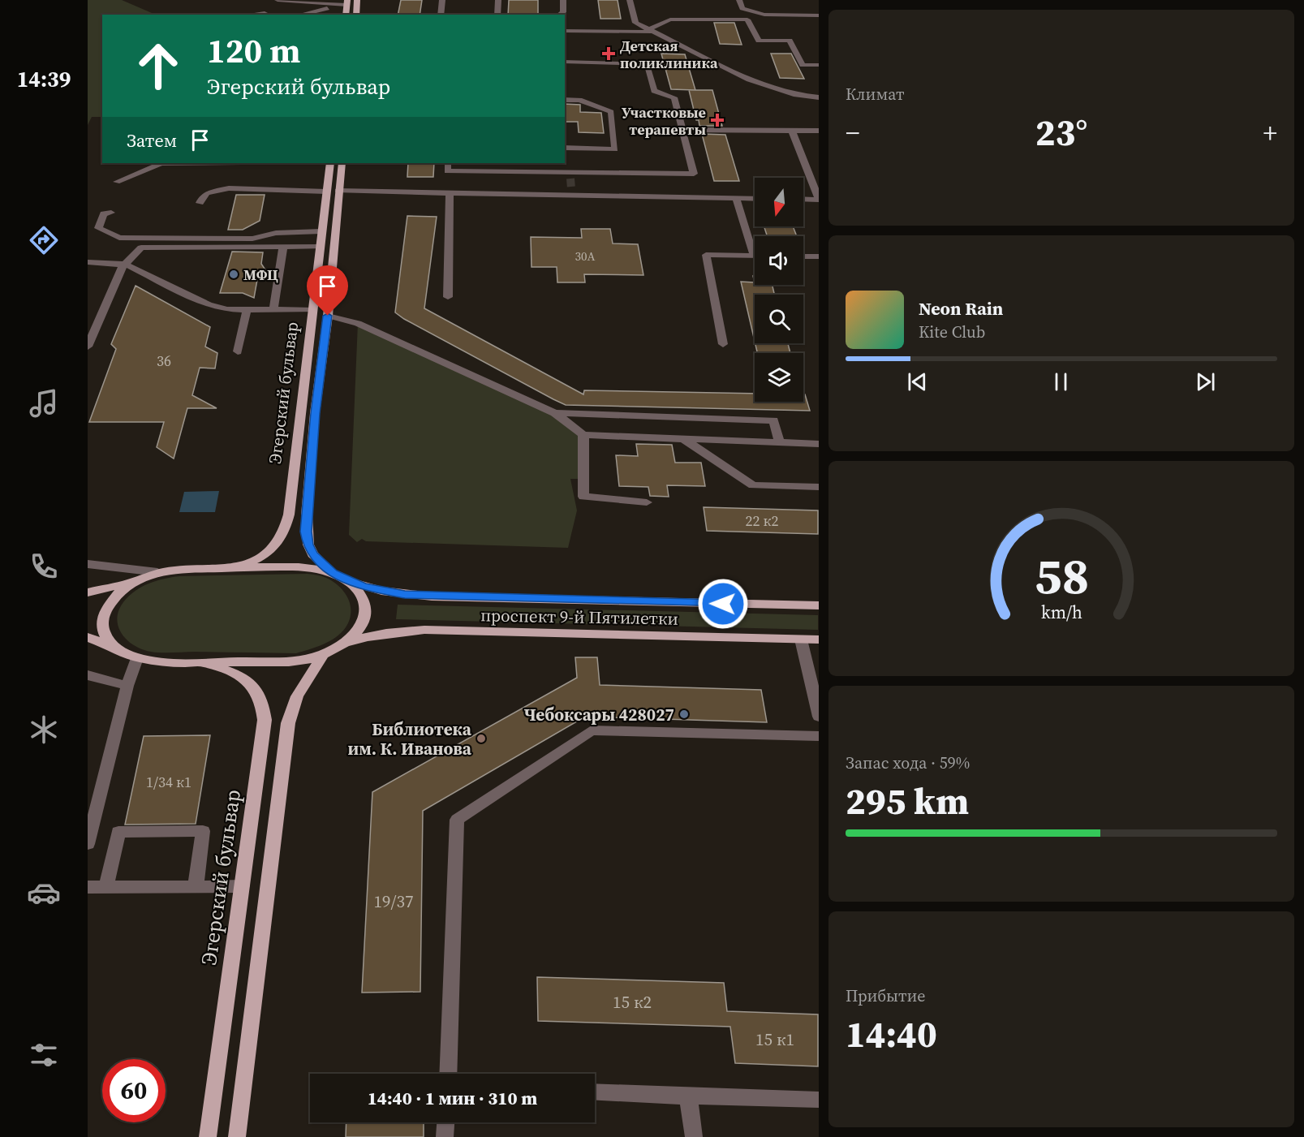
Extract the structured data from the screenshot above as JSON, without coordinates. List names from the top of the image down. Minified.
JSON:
{"streets":{"main road":["Эгерский бульвар","проспект 9-й Пятилетки"]},"places":{"health":["Детская поликлиника","Участковые терапевты"],"other":["МФЦ","Чебоксары 428027","Библиотека им. К. Иванова"]},"house_numbers":["30А","36","22 к2","1/34 к1","19/37","15 к2","15 к1"],"north":"bottom","page":{"tabs":"14:39","tile":["Климат",["Запас хода · 59%","295 km"],["Прибытие","14:40"]],"turn":["120 m","Эгерский бульвар"],"heat":["−","23°","+"],"then":"Затем","song":["Neon Rain","Kite Club"],"limit":"60","trip":"14:40 · 1 мин · 310 m","gauge":["58","km/h"]}}
